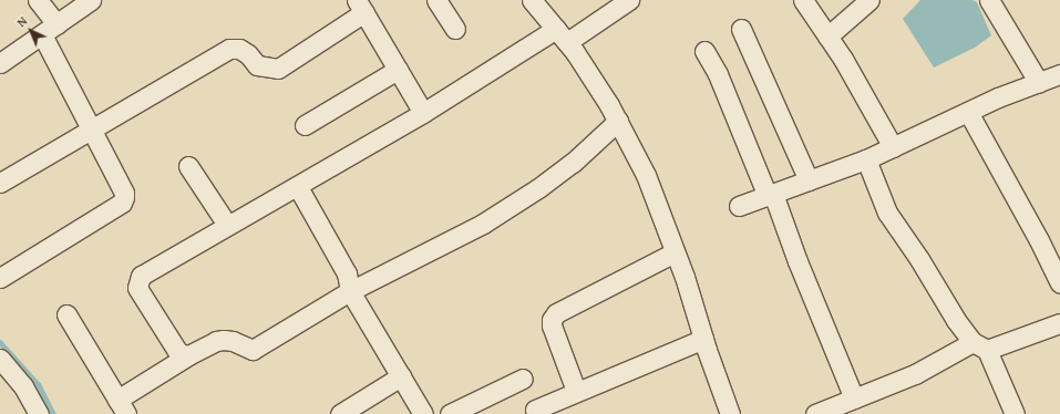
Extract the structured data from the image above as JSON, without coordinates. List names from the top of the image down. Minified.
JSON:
{"north":"top left"}
